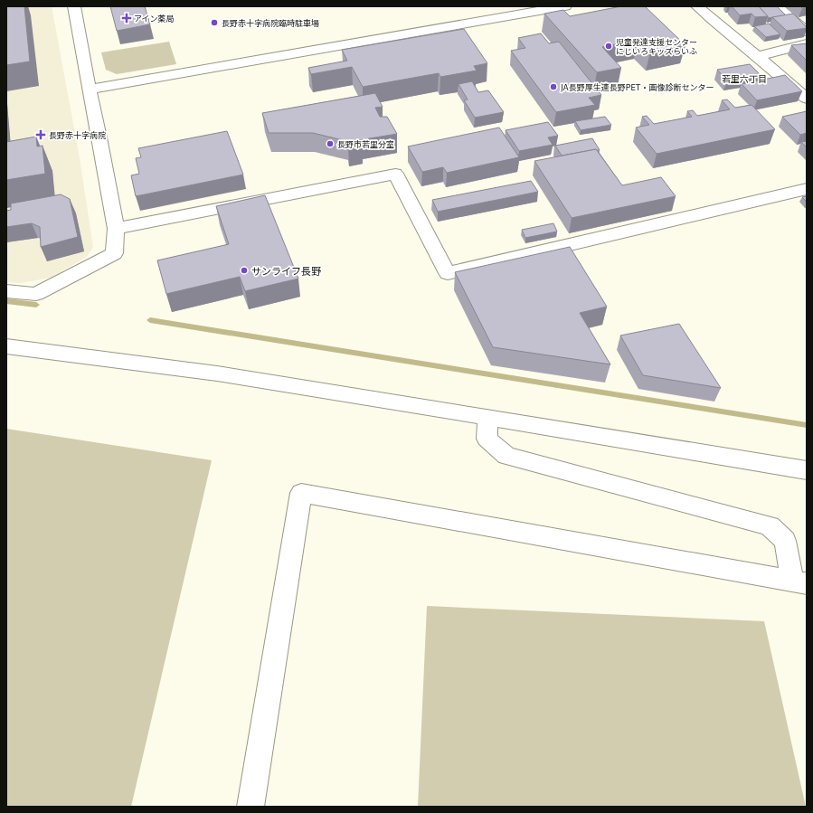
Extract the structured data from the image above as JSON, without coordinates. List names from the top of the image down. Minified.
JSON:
{"districts":["若里六丁目"],"places":{"health":["アイン薬局","長野赤十字病院"],"other":["長野赤十字病院臨時駐車場","児童発達支援センター にじいろキッズらいふ","JA長野厚生連長野PET・画像診断センター","長野市若里分室","サンライフ長野"]}}
